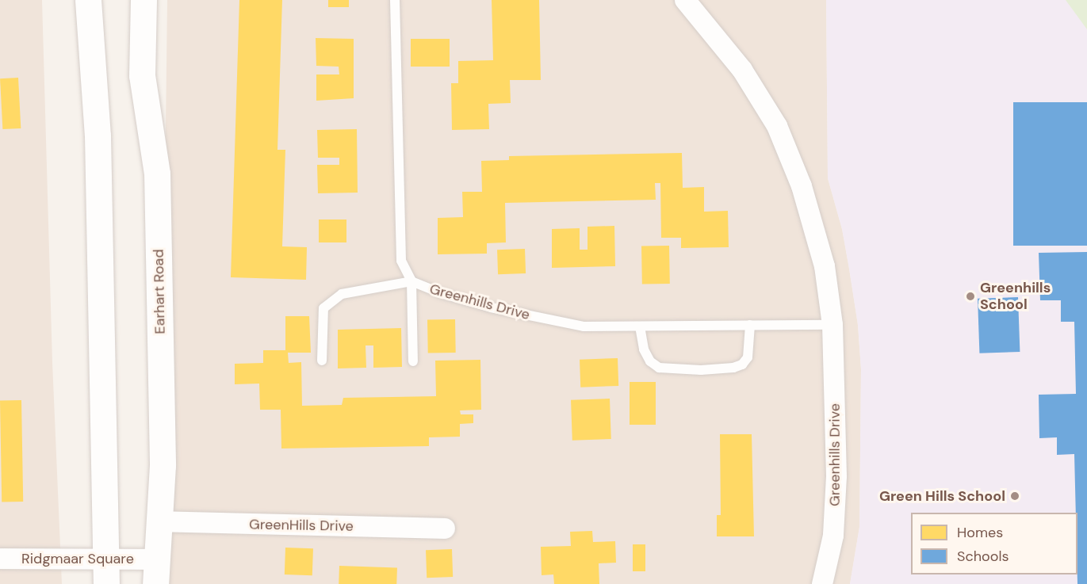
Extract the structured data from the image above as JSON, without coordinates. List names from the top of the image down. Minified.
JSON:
{"streets":{"street":["Earhart Road","Greenhills Drive","GreenHills Drive","Ridgmaar Square"]},"crossings":[["Earhart Road","GreenHills Drive"],["Earhart Road","Ridgmaar Square"]],"places":["Greenhills School","Green Hills School"],"legend":["Homes","Schools"]}
